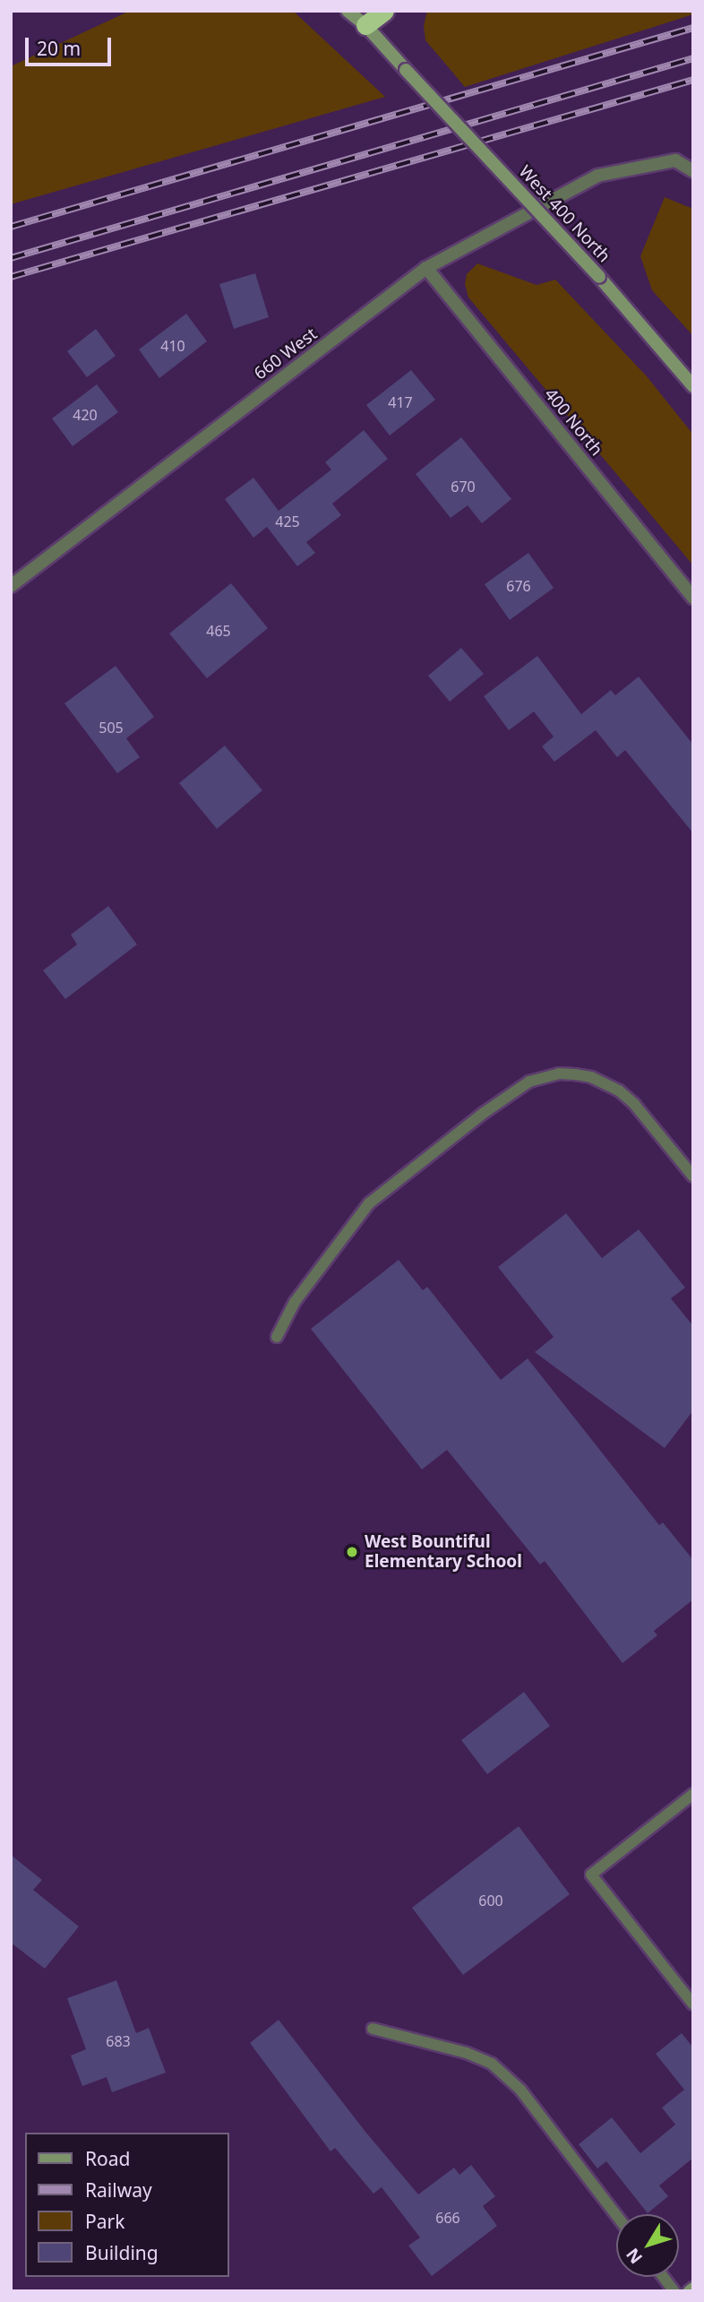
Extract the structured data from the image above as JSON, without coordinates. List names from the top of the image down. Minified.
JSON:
{"streets":{"street":["West 400 North","660 West","400 North"]},"crossings":[["660 West","400 North"]],"places":["West Bountiful Elementary School"],"house_numbers":["410","417","420","670","425","676","465","505","600","683","666"],"legend":["Road","Railway","Park","Building"],"scale_bar":"20 m","north":"bottom left"}
